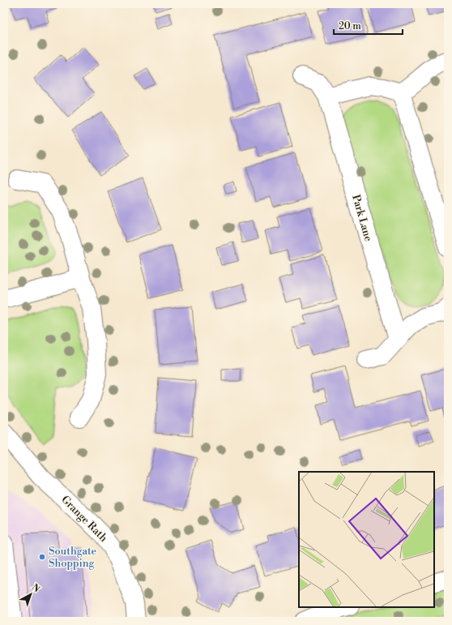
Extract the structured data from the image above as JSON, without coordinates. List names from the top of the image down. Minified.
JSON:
{"streets":{"street":["Park Lane","Grange Rath"]},"places":["Southgate Shopping"],"scale_bar":"20 m","north":"top right"}
